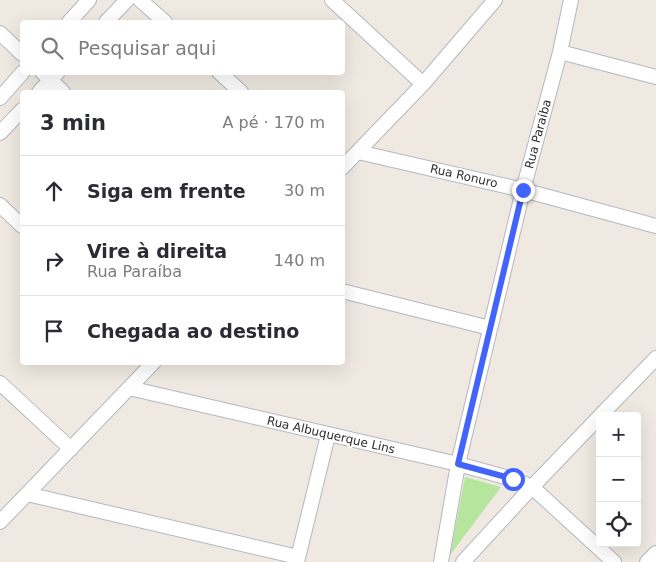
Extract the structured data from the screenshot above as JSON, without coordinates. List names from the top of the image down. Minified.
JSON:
{"streets":{"street":["Rua Paraíba","Rua Ronuro","Rua Albuquerque Lins"]},"crossings":[["Rua Paraíba","Rua Ronuro"],["Rua Paraíba","Rua Albuquerque Lins"]],"page":{"search":"Pesquisar aqui","heading":["3 min","A pé · 170 m"],"list":[["Siga em frente","30 m"],["Vire à direita","Rua Paraíba","140 m"],"Chegada ao destino"],"map_buttons":["+","−"]}}
